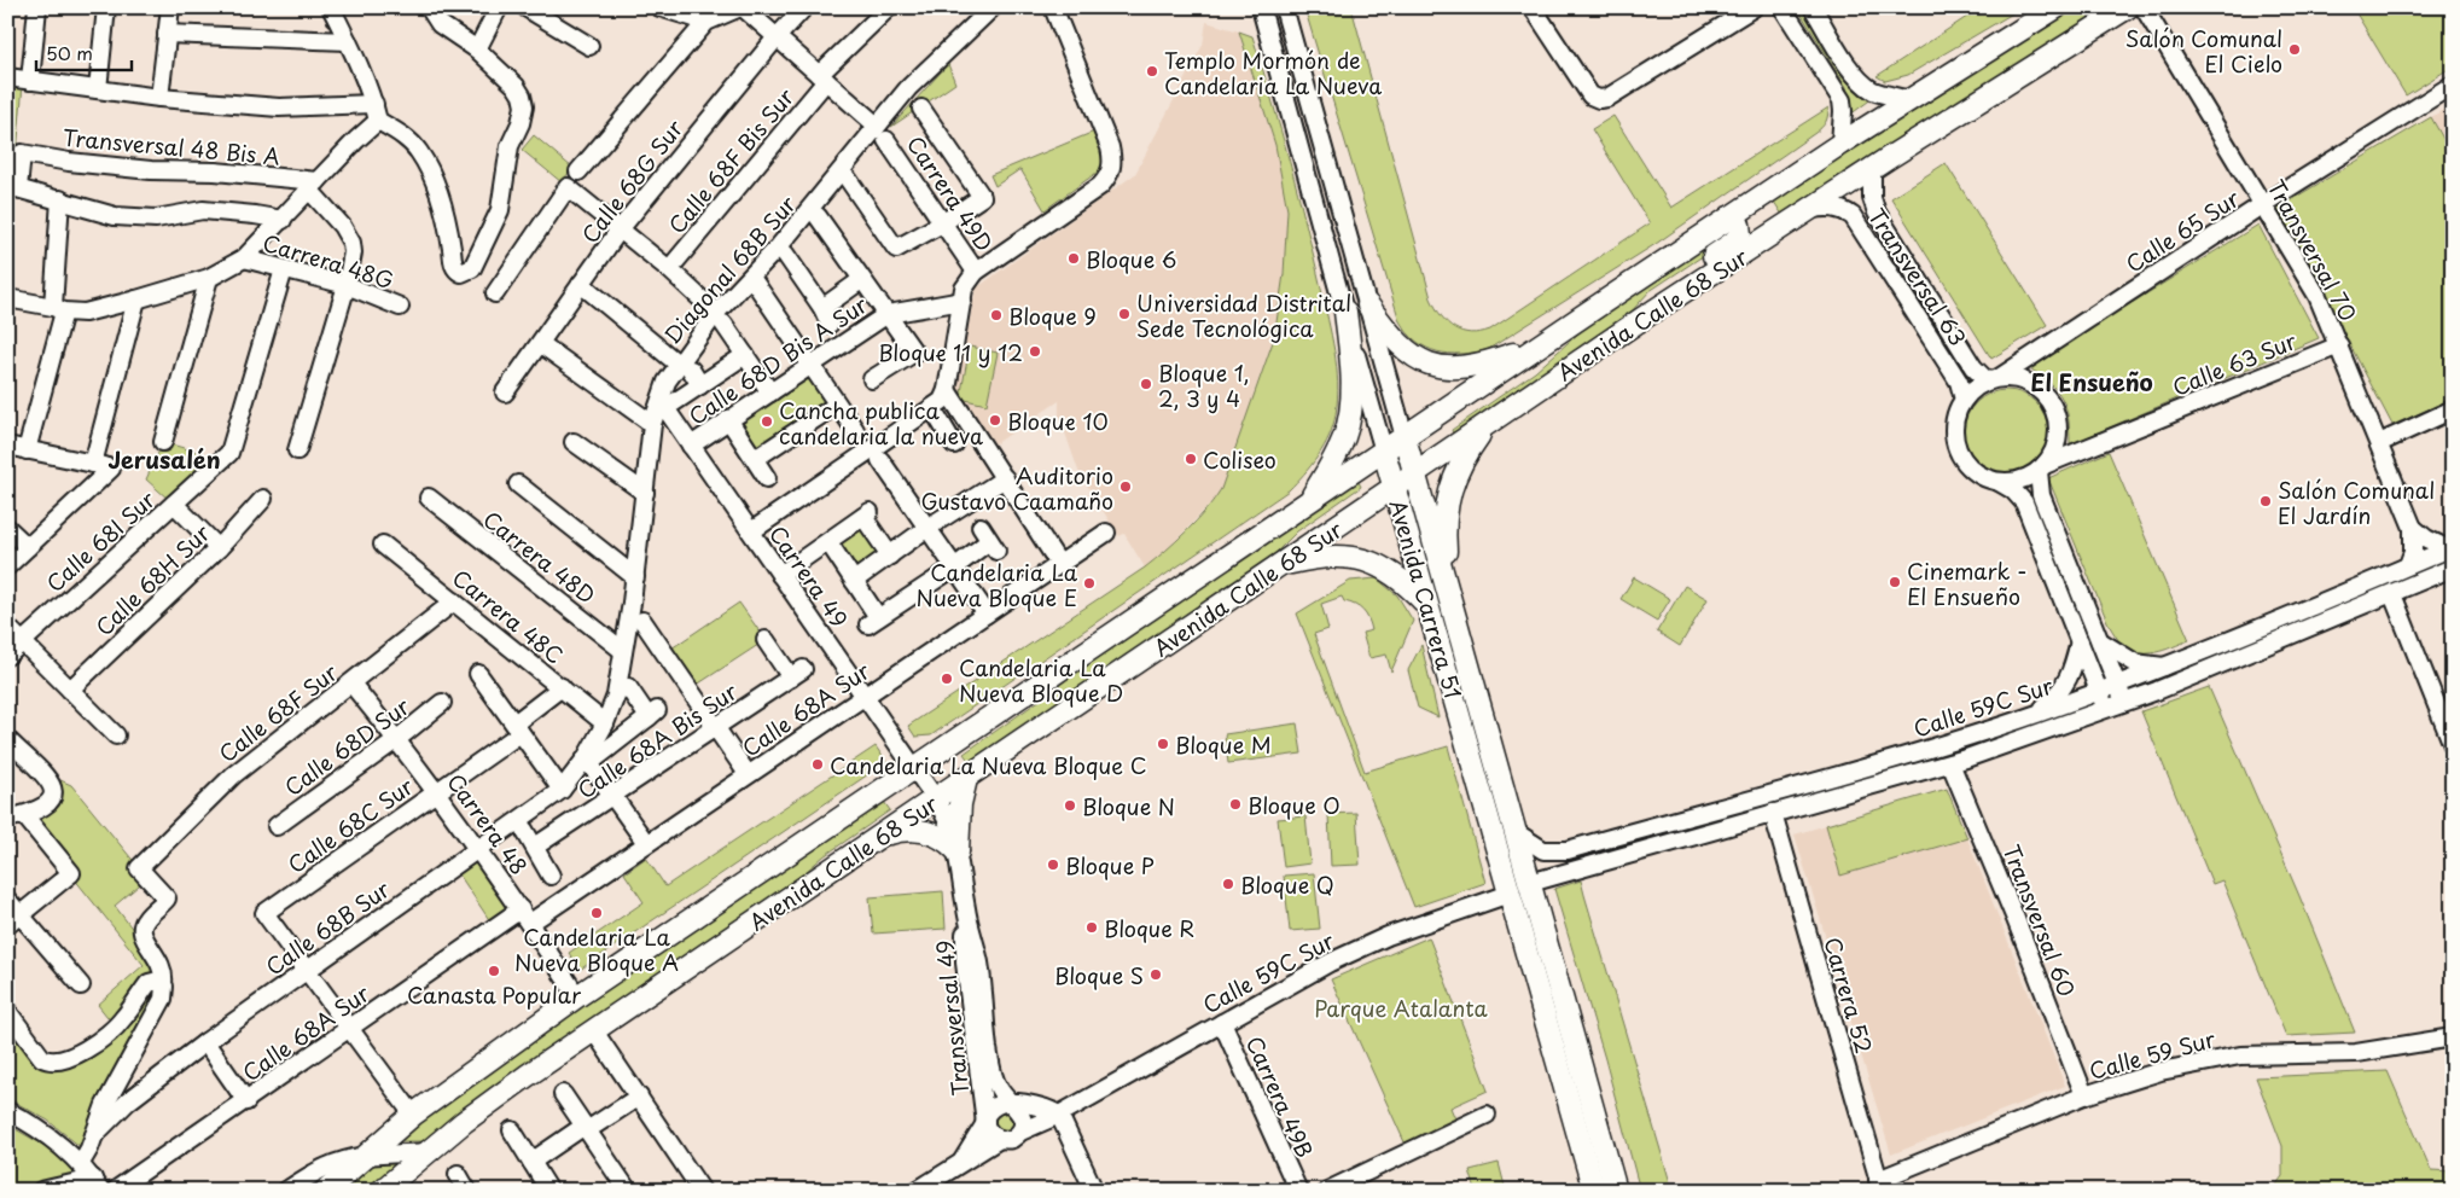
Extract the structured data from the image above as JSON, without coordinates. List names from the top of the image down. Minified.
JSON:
{"streets":{"main road":["Avenida Calle 68 Sur","Avenida Carrera 51"],"street":["Transversal 48 Bis A","Calle 68F Bis Sur","Calle 68G Sur","Carrera 49D","Calle 65 Sur","Transversal 70","Carrera 48G","Diagonal 68B Sur","Transversal 63","Calle 68D Bis A Sur","Calle 63 Sur","Calle 68I Sur","Carrera 48D","Carrera 49","Calle 68H Sur","Carrera 48C","Calle 59C Sur","Calle 68A Sur","Calle 68F Sur","Calle 68A Bis Sur","Calle 68D Sur","Carrera 48","Calle 68C Sur","Transversal 60","Calle 68B Sur","Carrera 52","Transversal 49","Calle 59 Sur","Carrera 49B"]},"crossings":[["Calle 65 Sur","Transversal 70"],["Calle 65 Sur","Transversal 63"],["Calle 65 Sur","Calle 63 Sur"],["Transversal 70","Calle 63 Sur"],["Transversal 70","Calle 59C Sur"],["Carrera 48G","Calle 68I Sur"],["Diagonal 68B Sur","Carrera 48D"],["Diagonal 68B Sur","Carrera 48C"],["Diagonal 68B Sur","Calle 68B Sur"],["Transversal 63","Avenida Calle 68 Sur"],["Transversal 63","Calle 63 Sur"],["Avenida Calle 68 Sur","Carrera 49"],["Avenida Calle 68 Sur","Avenida Carrera 51"],["Avenida Calle 68 Sur","Carrera 48"],["Avenida Calle 68 Sur","Transversal 49"],["Calle 68D Bis A Sur","Carrera 49"],["Carrera 49","Calle 68A Sur"],["Carrera 49","Transversal 49"],["Avenida Carrera 51","Calle 59C Sur"],["Carrera 48C","Calle 68F Sur"],["Carrera 48C","Calle 68C Sur"],["Calle 59C Sur","Transversal 60"],["Calle 59C Sur","Carrera 52"],["Calle 59C Sur","Transversal 49"],["Calle 59C Sur","Carrera 49B"],["Calle 68A Sur","Carrera 48"],["Calle 68F Sur","Carrera 48"],["Calle 68F Sur","Calle 68B Sur"],["Calle 68D Sur","Carrera 48"],["Carrera 48","Calle 68C Sur"],["Carrera 48","Calle 68B Sur"],["Calle 68C Sur","Calle 68B Sur"],["Transversal 60","Calle 59 Sur"],["Carrera 52","Calle 59 Sur"]],"districts":["El Ensueño","Jerusalén"],"parks":["Parque Atalanta"],"places":["Salón Comunal El Cielo","Templo Mormón de Candelaria La Nueva","Bloque 6","Universidad Distrital Sede Tecnológica","Bloque 9","Bloque 11 y 12","Bloque 1, 2, 3 y 4","Bloque 10","Cancha publica candelaria la nueva","Coliseo","Auditorio Gustavo Caamaño","Salón Comunal El Jardín","Cinemark - El Ensueño","Candelaria La Nueva Bloque E","Candelaria La Nueva Bloque D","Bloque M","Candelaria La Nueva Bloque C","Bloque O","Bloque N","Bloque P","Bloque Q","Candelaria La Nueva Bloque A","Bloque R","Canasta Popular","Bloque S"],"scale_bar":"50 m"}
